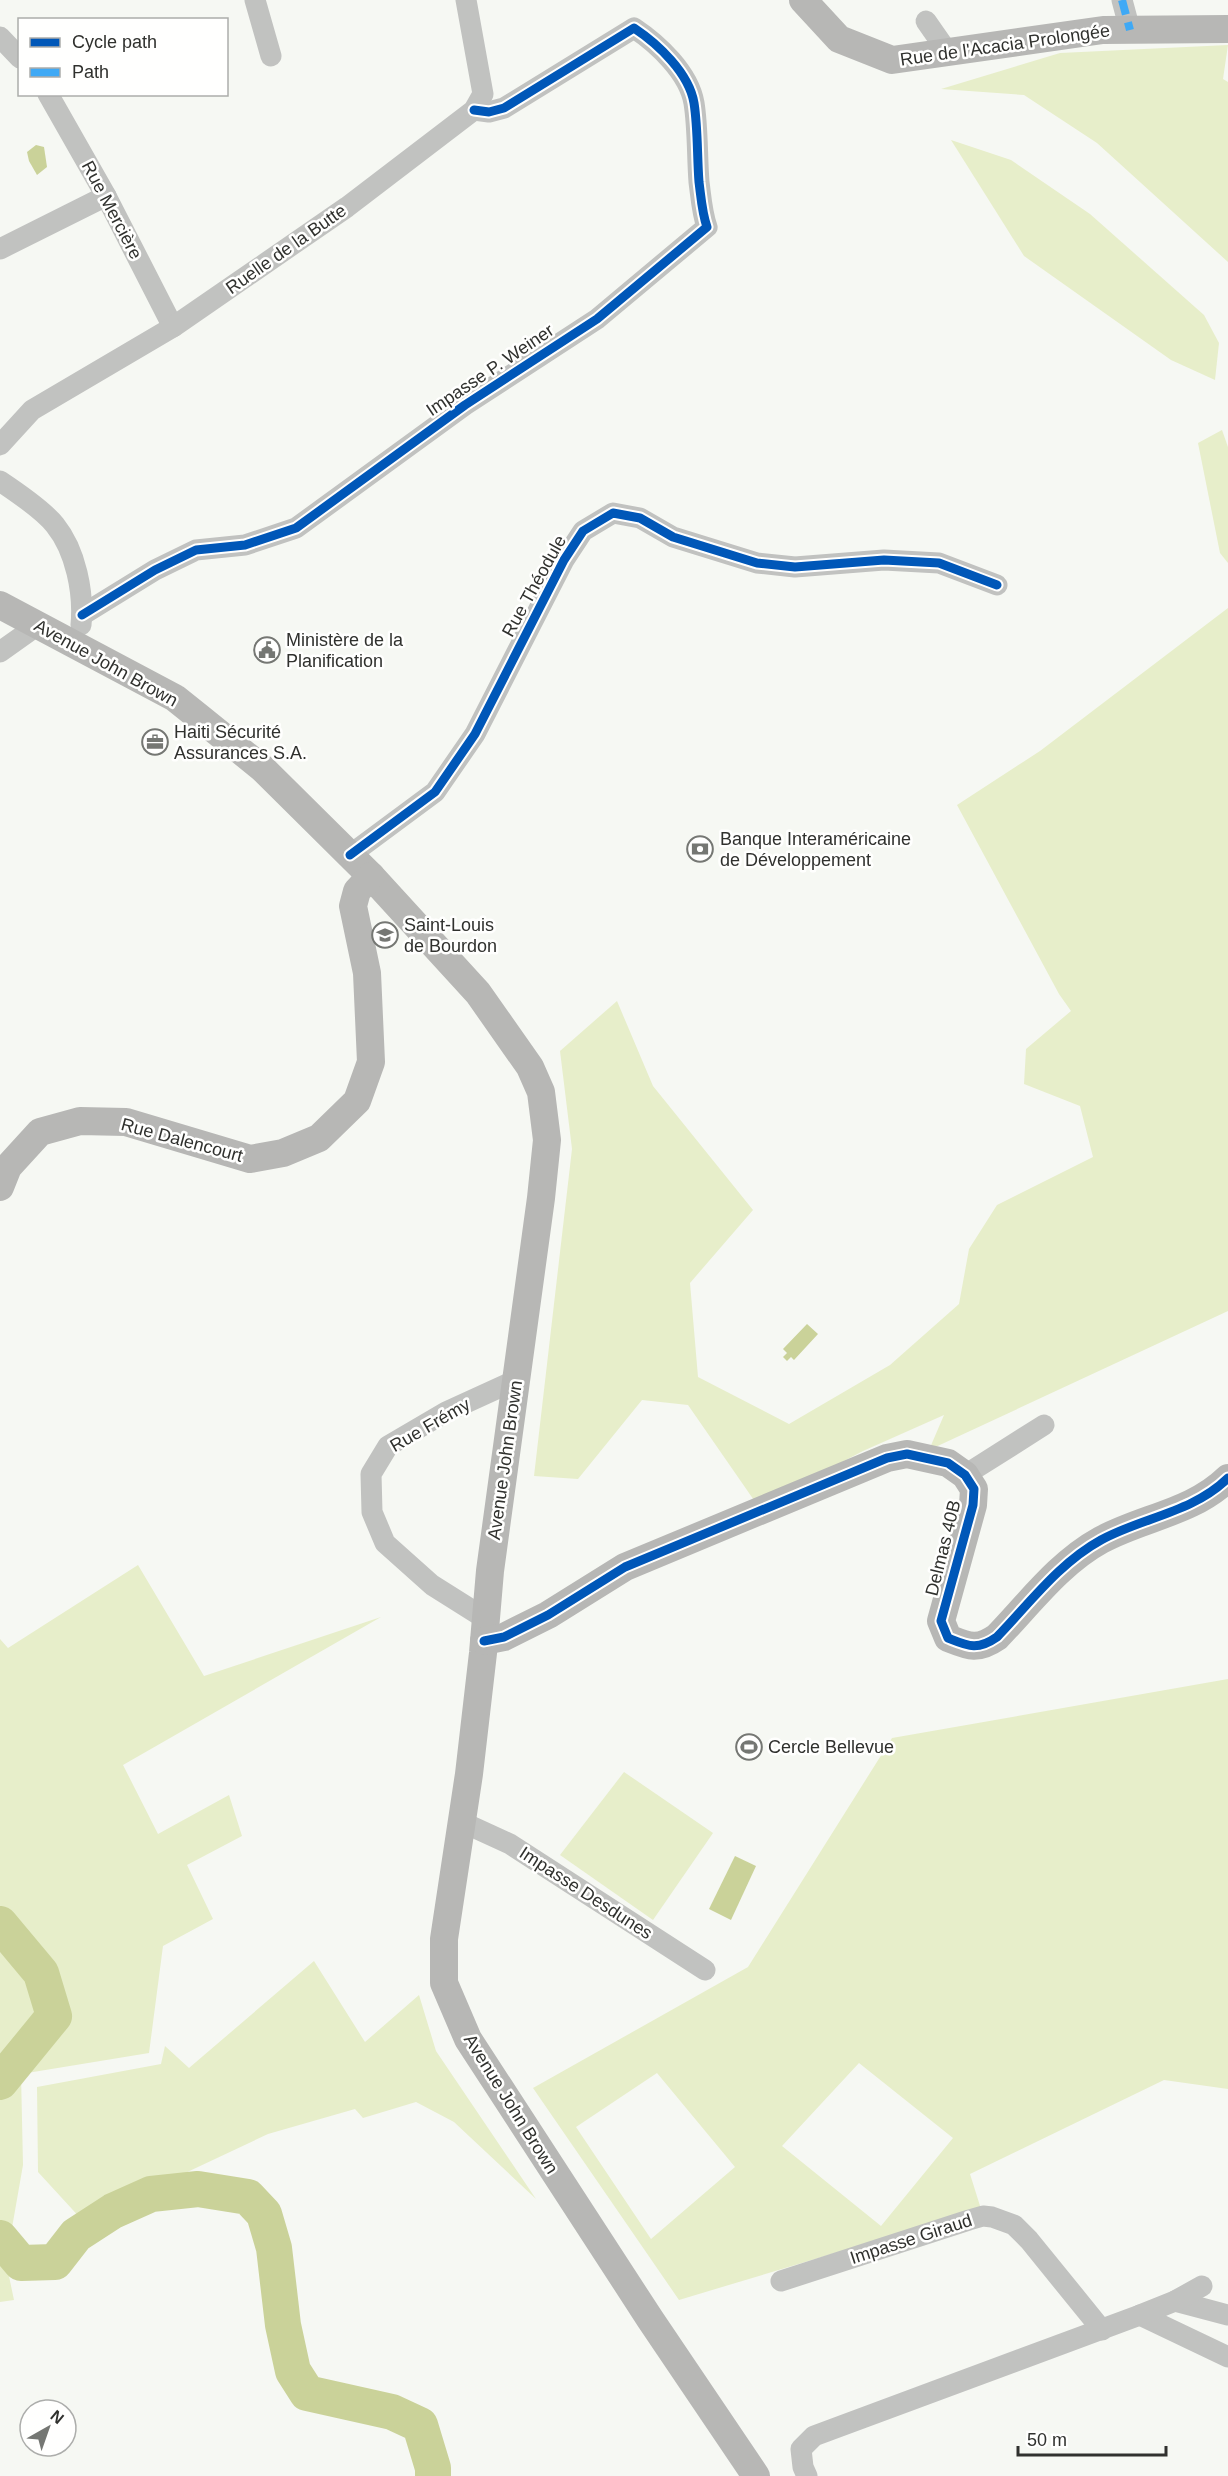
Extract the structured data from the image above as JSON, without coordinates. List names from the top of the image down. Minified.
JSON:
{"streets":{"main road":["Rue de l'Acacia Prolongée","Avenue John Brown","Rue Dalencourt","Delmas 40B"],"street":["Rue Mercière","Ruelle de la Butte","Impasse P. Weiner","Rue Théodule","Rue Frémy","Impasse Desdunes","Impasse Giraud"]},"crossings":[["Rue Mercière","Ruelle de la Butte"],["Ruelle de la Butte","Impasse P. Weiner"],["Rue Théodule","Avenue John Brown"],["Avenue John Brown","Rue Dalencourt"],["Avenue John Brown","Rue Frémy"],["Avenue John Brown","Impasse Desdunes"]],"places":{"public building":["Ministère de la Planification"],"office":["Haiti Sécurité Assurances S.A."],"bank":["Banque Interaméricaine de Développement"],"school or university":["Saint-Louis de Bourdon"],"sports":["Cercle Bellevue"]},"legend":["Cycle path","Path"],"scale_bar":"50 m","north":"top right"}
